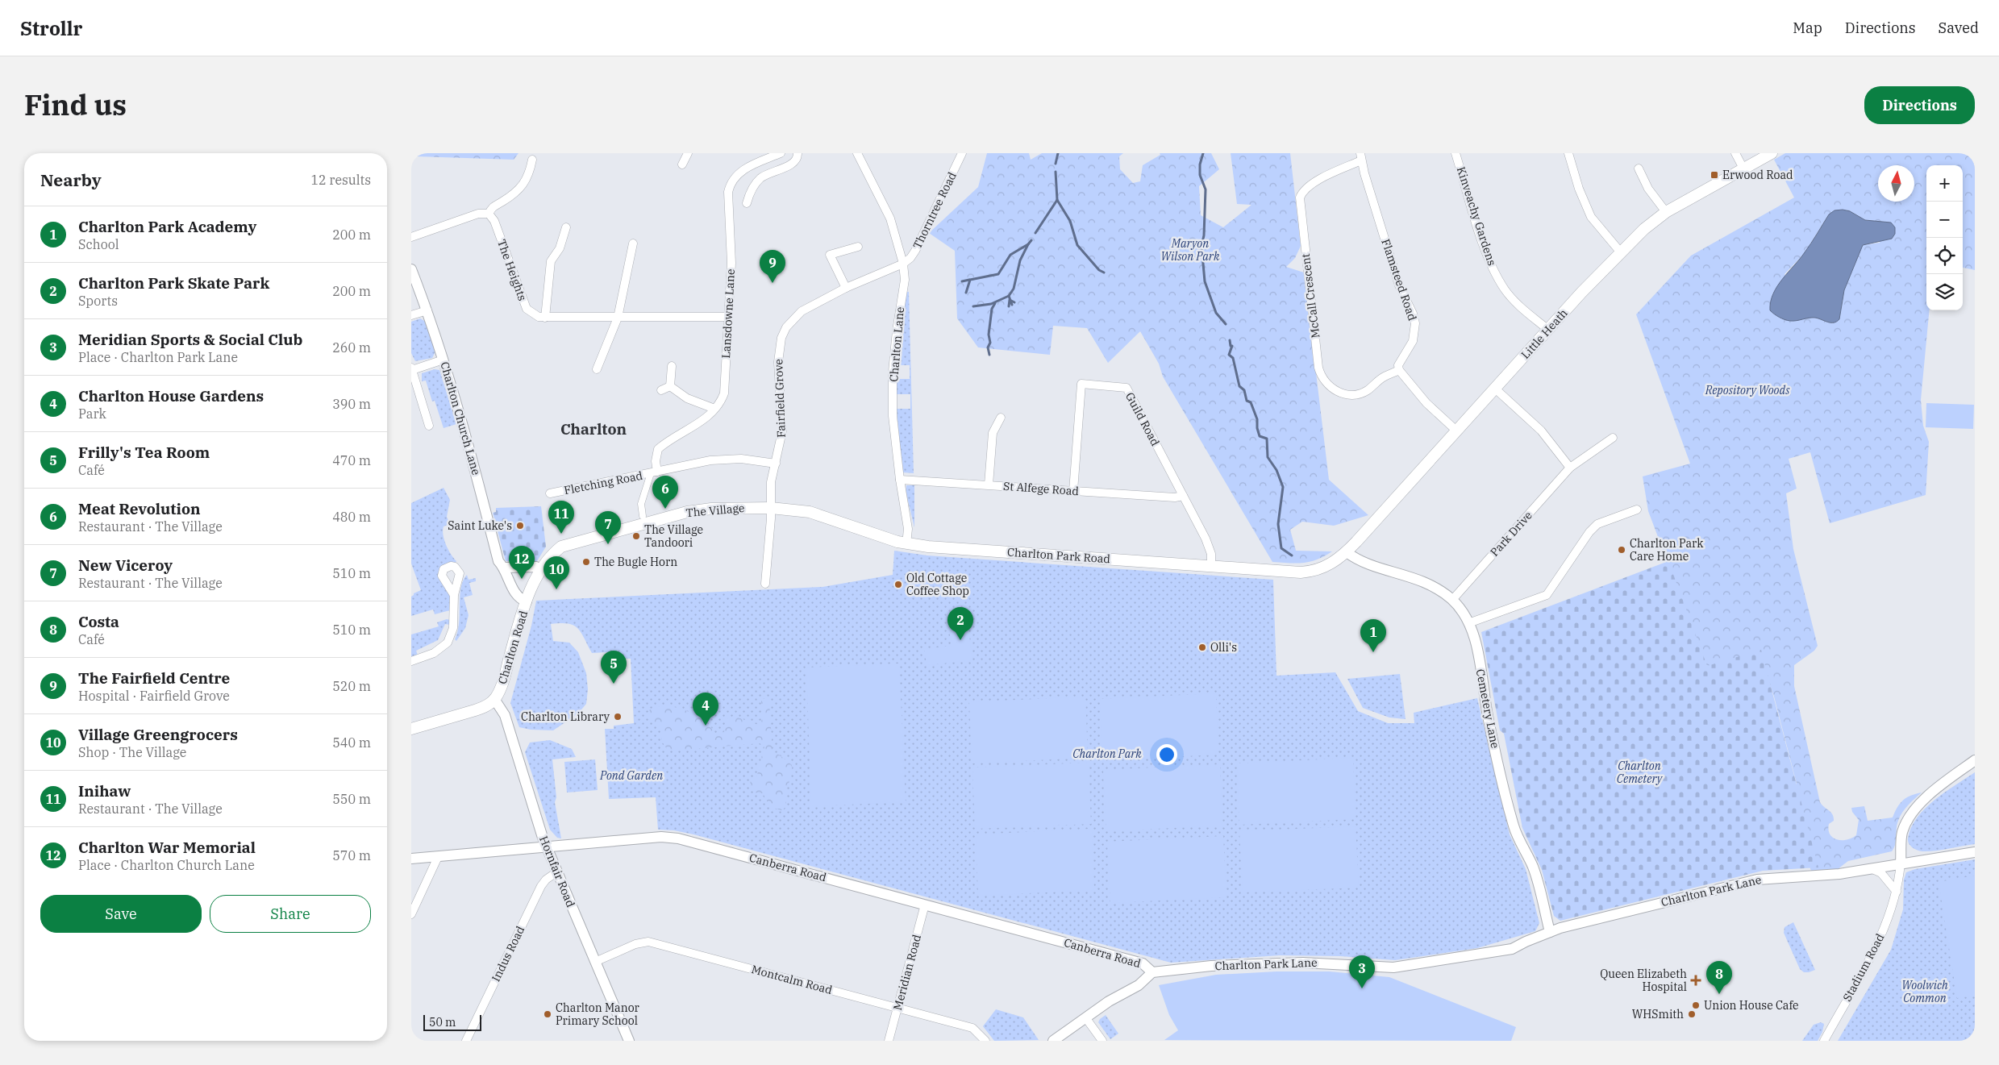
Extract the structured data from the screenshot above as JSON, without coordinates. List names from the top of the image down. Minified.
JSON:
{"streets":{"main road":["Little Heath","The Village","Charlton Park Road","Charlton Road"],"street":["Thorntree Road","Kinveachy Gardens","The Heights","Flamsteed Road","McCall Crescent","Lansdowne Lane","Charlton Lane","Fairfield Grove","Charlton Church Lane","Guild Road","Fletching Road","St Alfege Road","Park Drive","Cemetery Lane","Canberra Road","Hornfair Road","Charlton Park Lane","Indus Road","Stadium Road","Meridian Road","Montcalm Road"]},"crossings":[["Thorntree Road","Charlton Lane"],["Thorntree Road","Fairfield Grove"],["Kinveachy Gardens","Little Heath"],["The Heights","Lansdowne Lane"],["Flamsteed Road","McCall Crescent"],["Lansdowne Lane","Fletching Road"],["Little Heath","Charlton Park Road"],["Little Heath","Cemetery Lane"],["Charlton Lane","Fairfield Grove"],["Charlton Lane","St Alfege Road"],["Charlton Lane","Charlton Park Road"],["Fairfield Grove","Fletching Road"],["Fairfield Grove","The Village"],["Fairfield Grove","Charlton Park Road"],["Charlton Church Lane","The Village"],["Charlton Church Lane","Charlton Road"],["Guild Road","St Alfege Road"],["Guild Road","Charlton Park Road"],["The Village","Charlton Park Road"],["The Village","Charlton Road"],["Park Drive","Cemetery Lane"],["Charlton Park Road","Cemetery Lane"],["Charlton Road","Hornfair Road"],["Cemetery Lane","Charlton Park Lane"],["Canberra Road","Hornfair Road"],["Canberra Road","Charlton Park Lane"],["Canberra Road","Meridian Road"],["Hornfair Road","Indus Road"],["Hornfair Road","Montcalm Road"],["Charlton Park Lane","Stadium Road"],["Meridian Road","Montcalm Road"]],"districts":["Charlton"],"parks":["Maryon Wilson Park","Repository Woods","Charlton Park","Charlton Cemetery","Pond Garden","Woolwich Common"],"places":{"transit":["Erwood Road"],"other":["Saint Luke's","The Village Tandoori","Charlton Park Care Home","The Bugle Horn","Old Cottage Coffee Shop","Olli's","Charlton Library","Union House Cafe","Charlton Manor Primary School","WHSmith"],"health":["Queen Elizabeth Hospital"]},"scale_bar":"50 m","north":"top","page":{"header":"Strollr","nav":["Map","Directions","Saved"],"title":"Find us","buttons":["Directions",["Save","Share"]],"heading":["Nearby","12 results"],"map_buttons":["+","−"],"list":[{"mark":"1","name":"Charlton Park Academy","note":"School","value":"200 m"},{"mark":"2","name":"Charlton Park Skate Park","note":"Sports","value":"200 m"},{"mark":"3","name":"Meridian Sports & Social Club","note":"Place · Charlton Park Lane","value":"260 m"},{"mark":"4","name":"Charlton House Gardens","note":"Park","value":"390 m"},{"mark":"5","name":"Frilly's Tea Room","note":"Café","value":"470 m"},{"mark":"6","name":"Meat Revolution","note":"Restaurant · The Village","value":"480 m"},{"mark":"7","name":"New Viceroy","note":"Restaurant · The Village","value":"510 m"},{"mark":"8","name":"Costa","note":"Café","value":"510 m"},{"mark":"9","name":"The Fairfield Centre","note":"Hospital · Fairfield Grove","value":"520 m"},{"mark":"10","name":"Village Greengrocers","note":"Shop · The Village","value":"540 m"},{"mark":"11","name":"Inihaw","note":"Restaurant · The Village","value":"550 m"},{"mark":"12","name":"Charlton War Memorial","note":"Place · Charlton Church Lane","value":"570 m"}],"pins":["9","6","11","7","12","10","2","1","5","4","3","8"],"scale":"50 m"}}
